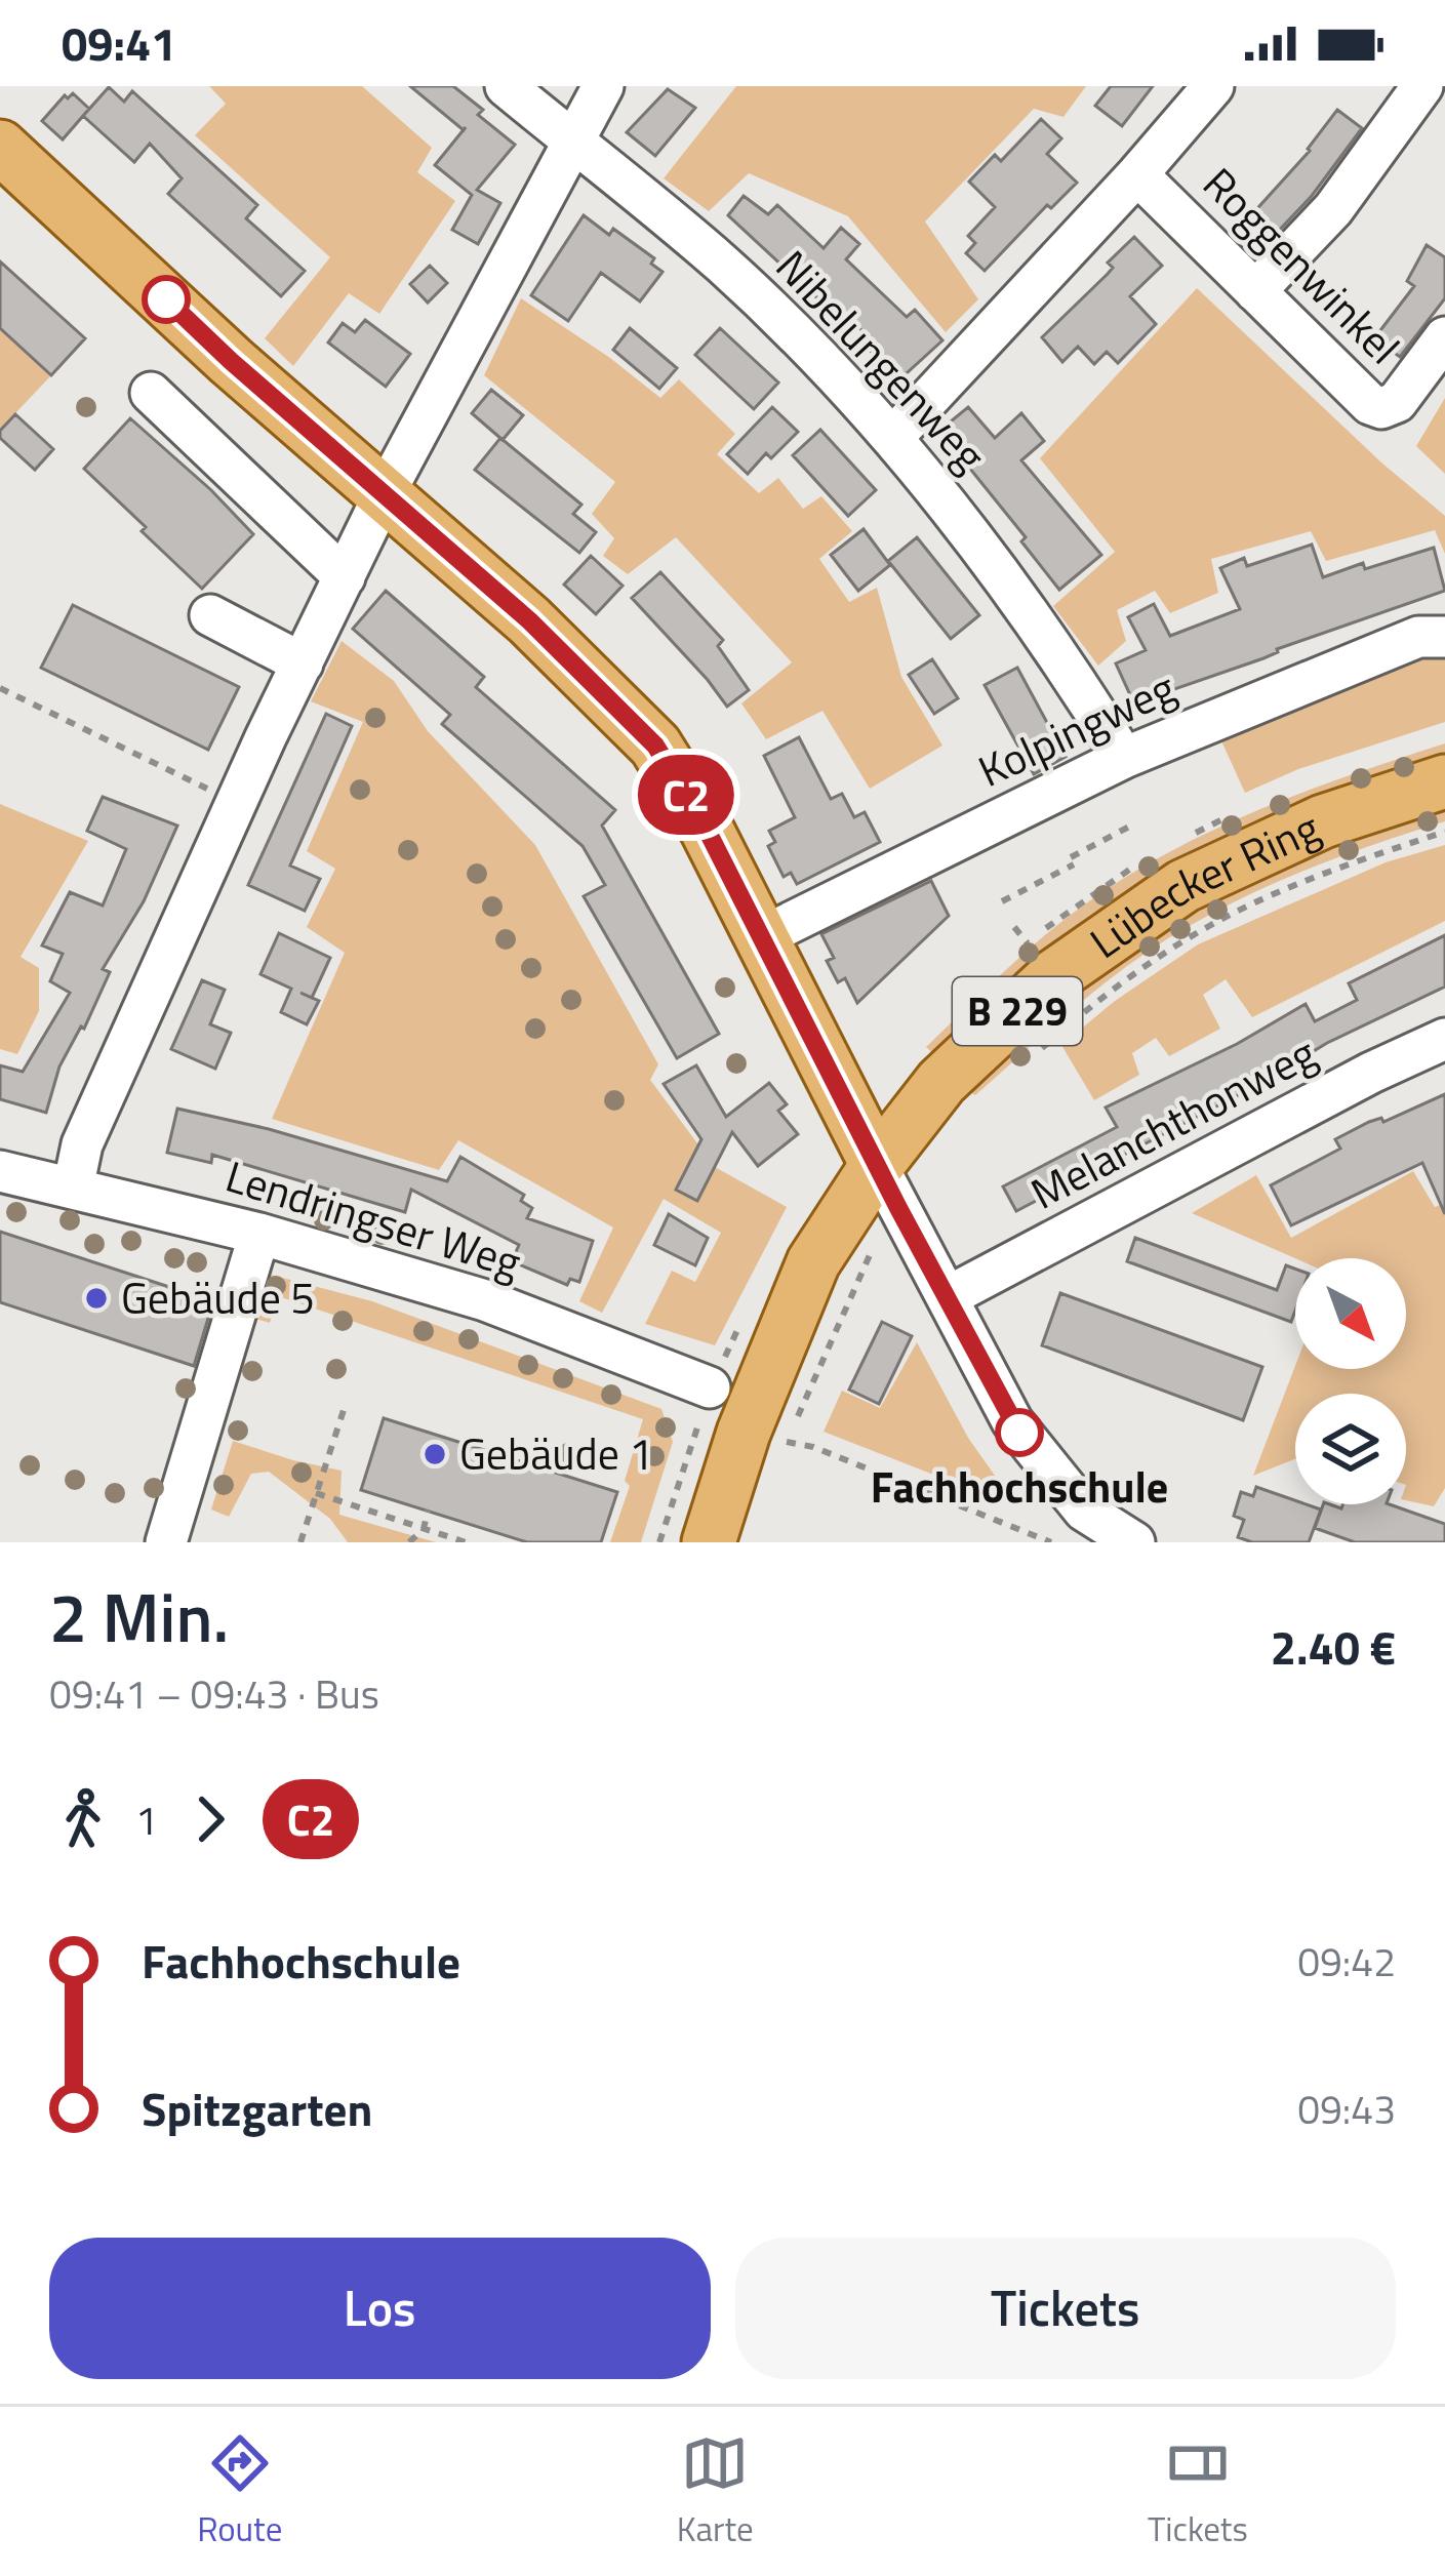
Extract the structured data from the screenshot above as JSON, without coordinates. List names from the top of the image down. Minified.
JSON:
{"streets":{"main road":["Lübecker Ring","B 229"],"street":["Roggenwinkel","Nibelungenweg","Kolpingweg","Melanchthonweg","Lendringser Weg"]},"crossings":[["Nibelungenweg","Kolpingweg"]],"places":["Gebäude 5","Fachhochschule","Gebäude 1"],"lines":["bus line C2"],"north":"bottom right","page":{"status":"09:41","on_map":"C2","heading":["2 Min.","09:41 – 09:43 · Bus","2.40 €"],"legs":["1","C2"],"list":[{"name":"Fachhochschule","value":"09:42"},{"name":"Spitzgarten","value":"09:43"}],"buttons":["Los","Tickets"],"tabs":["Route","Karte","Tickets"]}}
